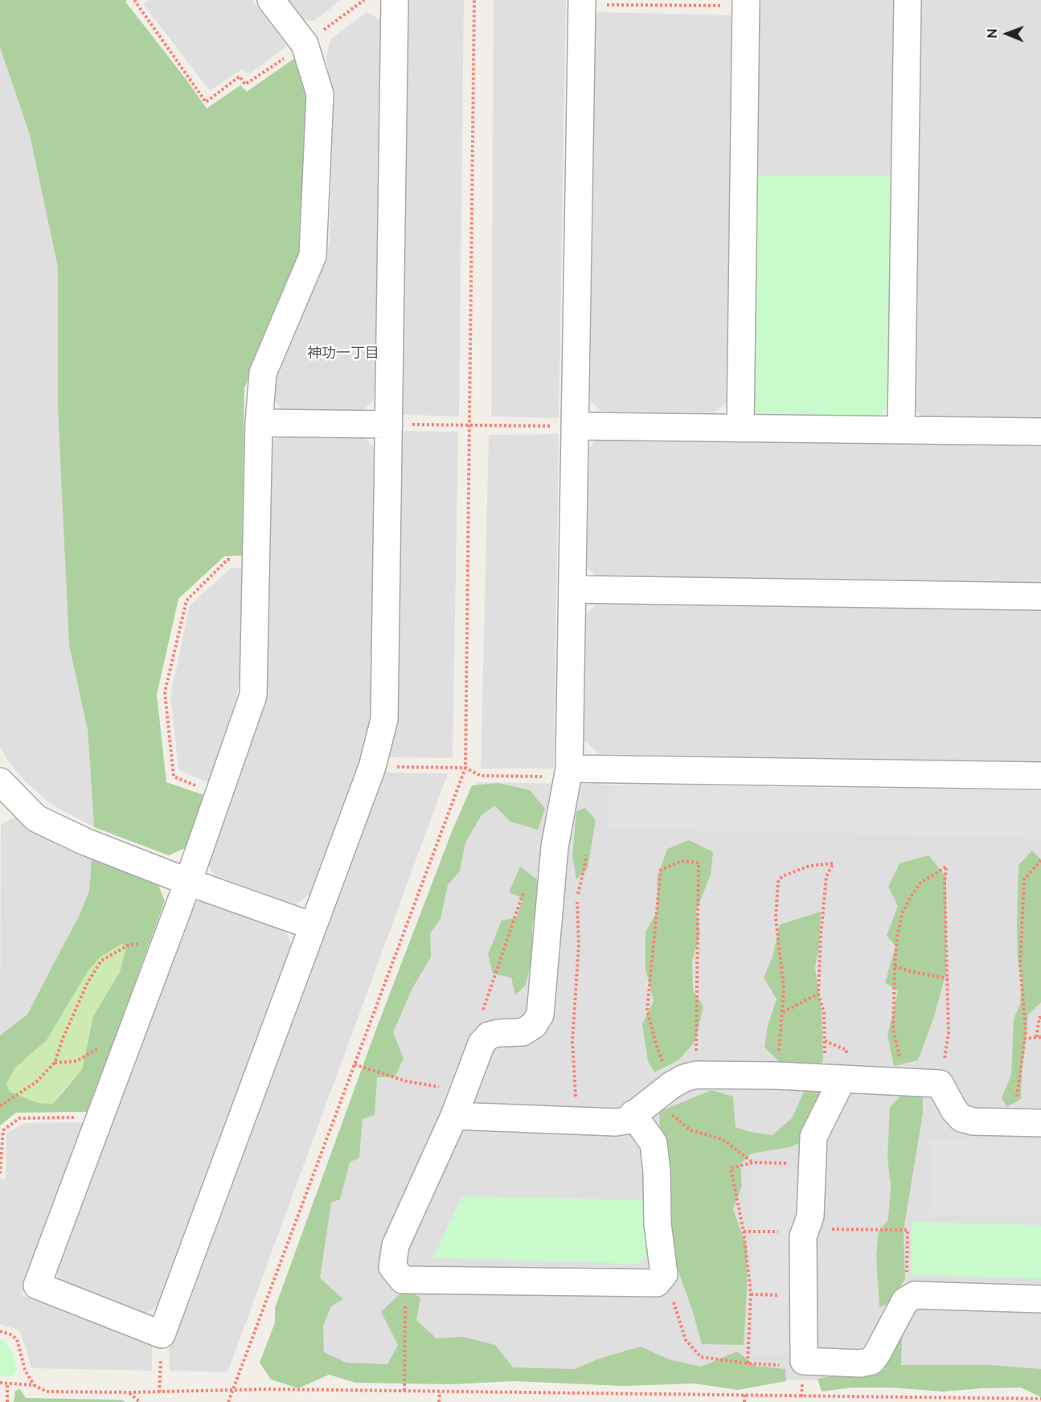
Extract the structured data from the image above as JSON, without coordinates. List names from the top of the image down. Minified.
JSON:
{"districts":["神功一丁目"],"north":"left"}
